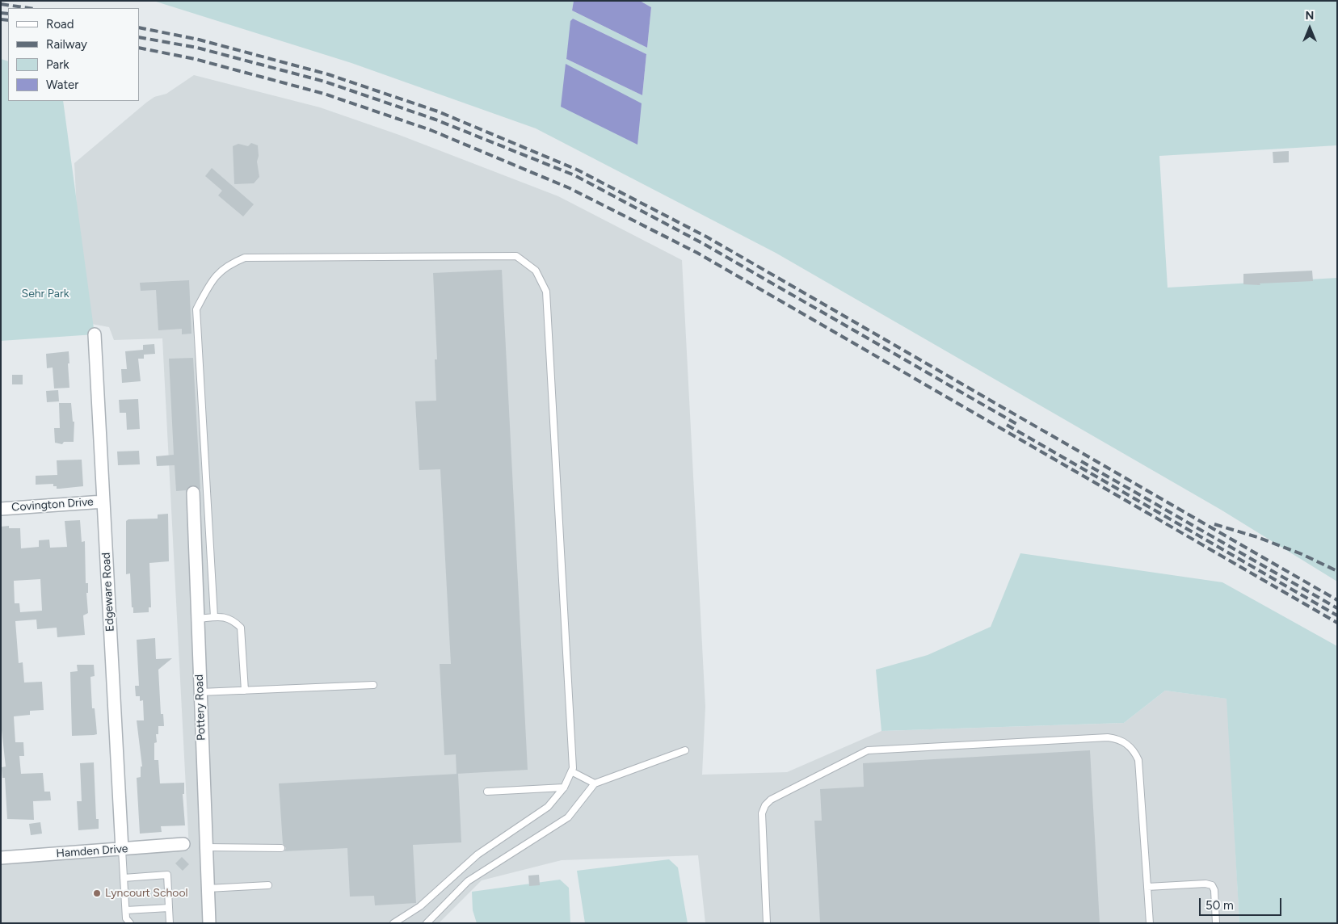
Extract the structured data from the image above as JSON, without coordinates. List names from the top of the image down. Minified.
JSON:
{"streets":{"street":["Covington Drive","Edgeware Road","Pottery Road","Hamden Drive"]},"crossings":[["Covington Drive","Edgeware Road"],["Edgeware Road","Hamden Drive"]],"parks":["Sehr Park"],"places":["Lyncourt School"],"legend":["Road","Railway","Park","Water"],"scale_bar":"50 m","north":"top"}
